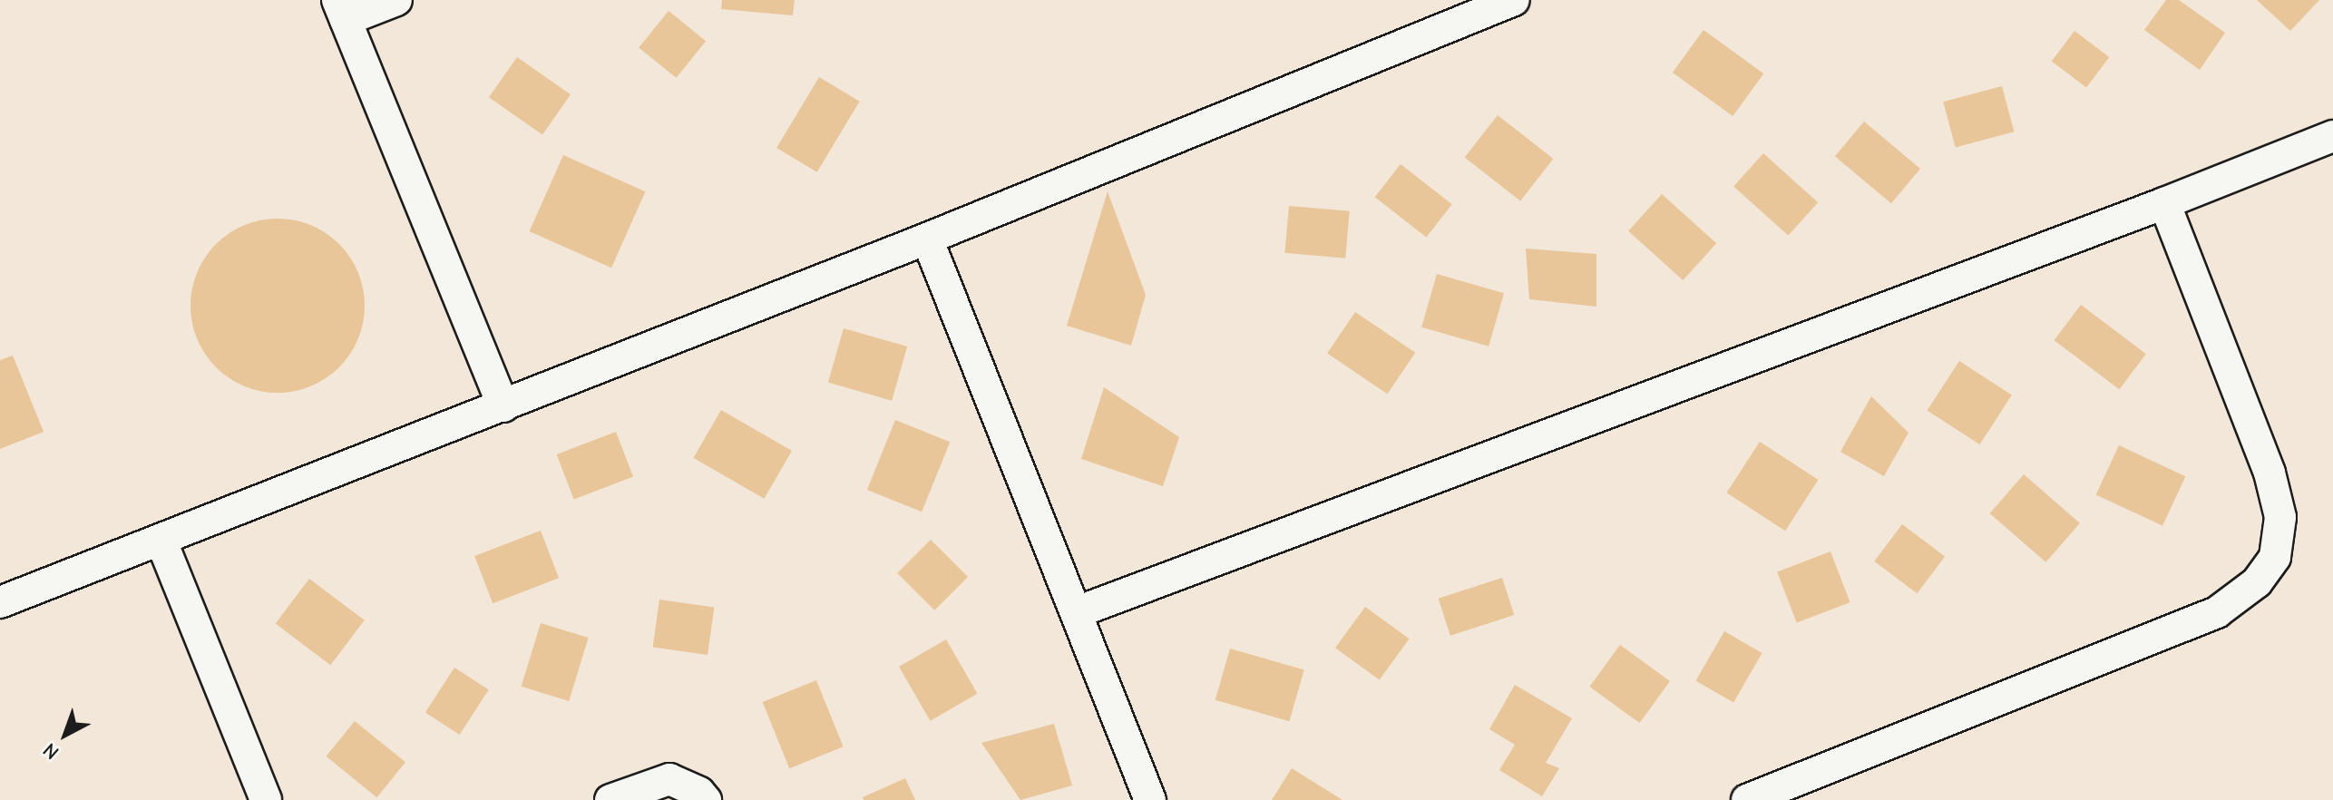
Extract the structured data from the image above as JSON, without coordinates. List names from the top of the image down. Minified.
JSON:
{"north":"bottom left"}
